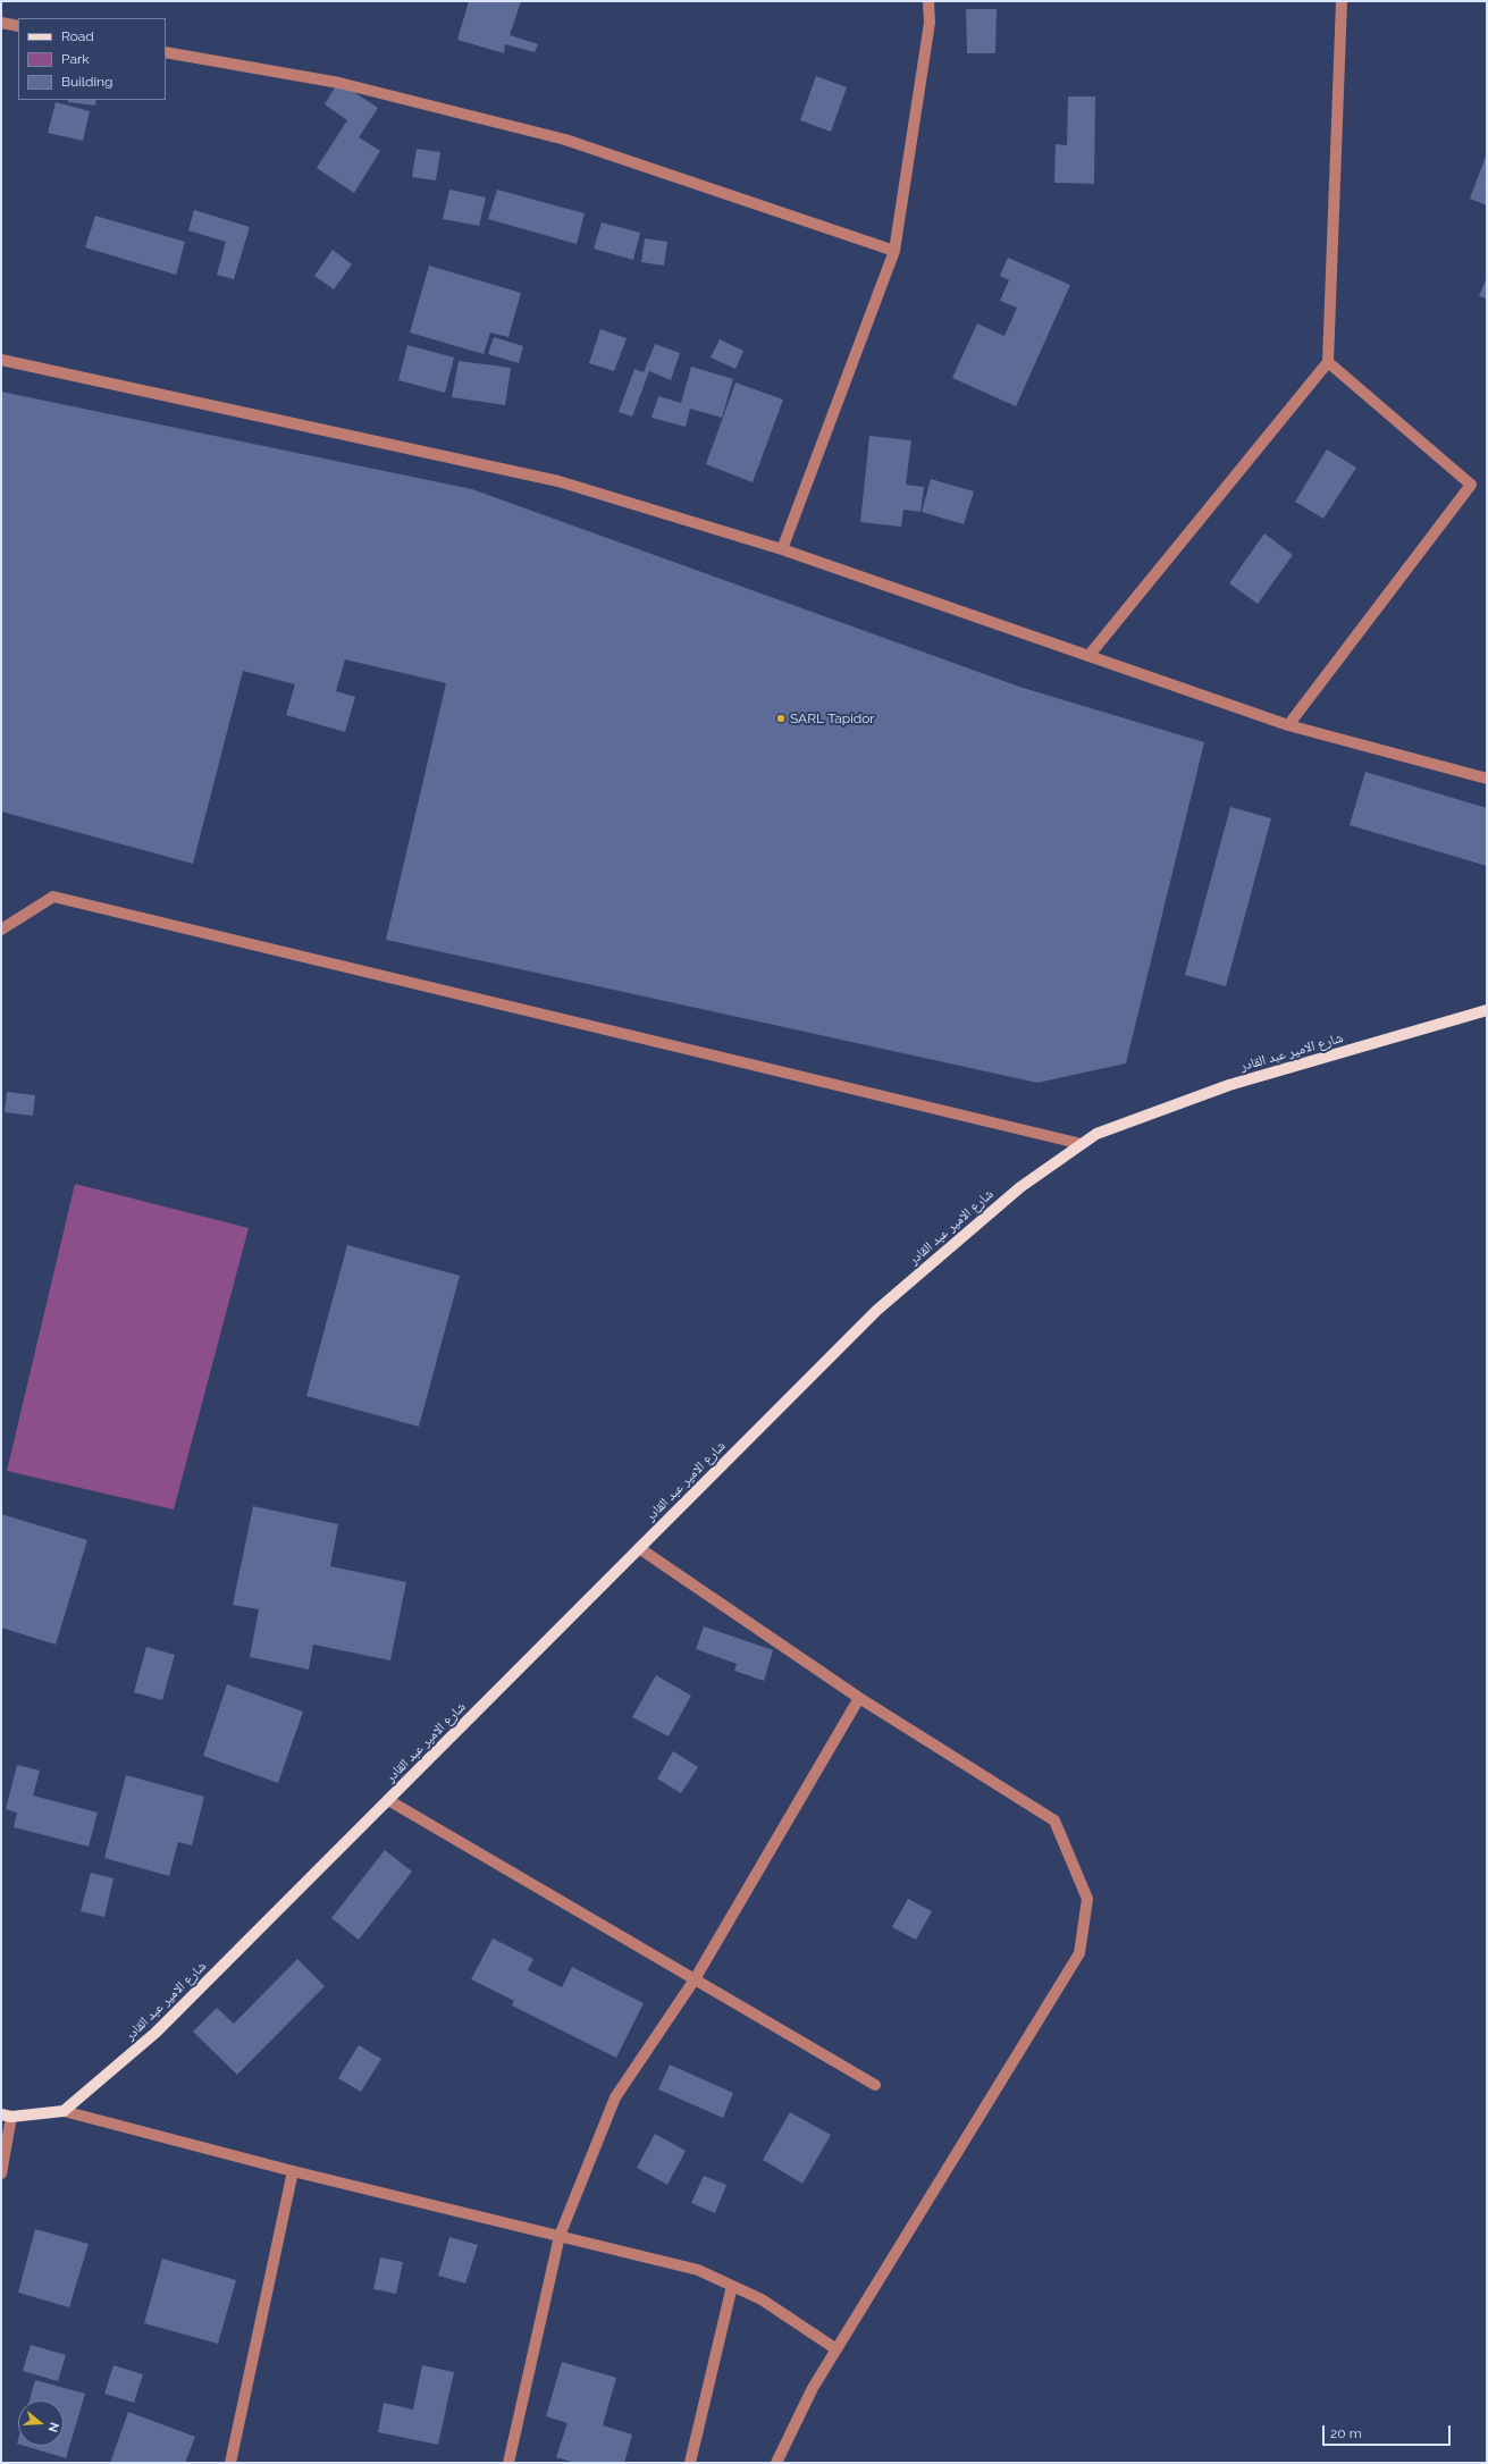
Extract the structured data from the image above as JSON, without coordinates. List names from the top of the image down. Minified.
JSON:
{"streets":{"main road":["شارع الامير عبد القادر"]},"places":["SARL Tapidor"],"legend":["Road","Park","Building"],"scale_bar":"20 m","north":"right"}
